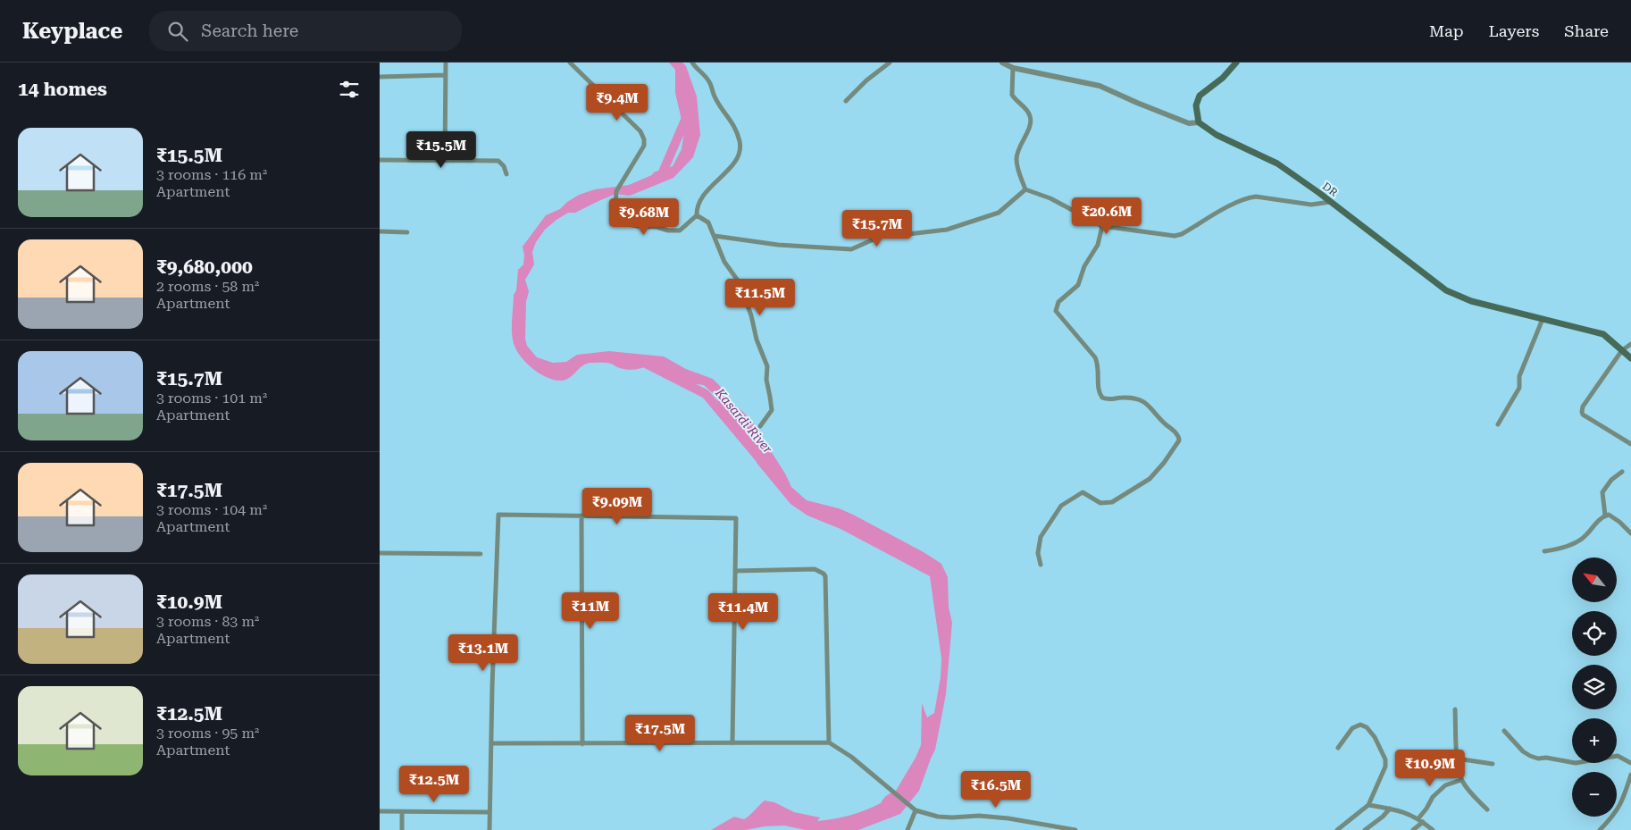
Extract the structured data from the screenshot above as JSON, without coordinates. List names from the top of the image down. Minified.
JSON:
{"streets":{"main road":["DR"]},"water":["Kasardi River"],"north":"top left","page":{"header":"Keyplace","search":"Search here","nav":["Map","Layers","Share"],"heading":"14 homes","price":["₹9.4M","₹15.5M","₹20.6M","₹9.68M","₹15.7M","₹11.5M","₹9.09M","₹11M","₹11.4M","₹13.1M","₹17.5M","₹10.9M","₹12.5M","₹16.5M"],"list":[{"name":"₹15.5M","note":"3 rooms · 116 m² · Apartment"},{"name":"₹9,680,000","note":"2 rooms · 58 m² · Apartment"},{"name":"₹15.7M","note":"3 rooms · 101 m² · Apartment"},{"name":"₹17.5M","note":"3 rooms · 104 m² · Apartment"},{"name":"₹10.9M","note":"3 rooms · 83 m² · Apartment"},{"name":"₹12.5M","note":"3 rooms · 95 m² · Apartment"}],"map_buttons":["+","−"]}}
